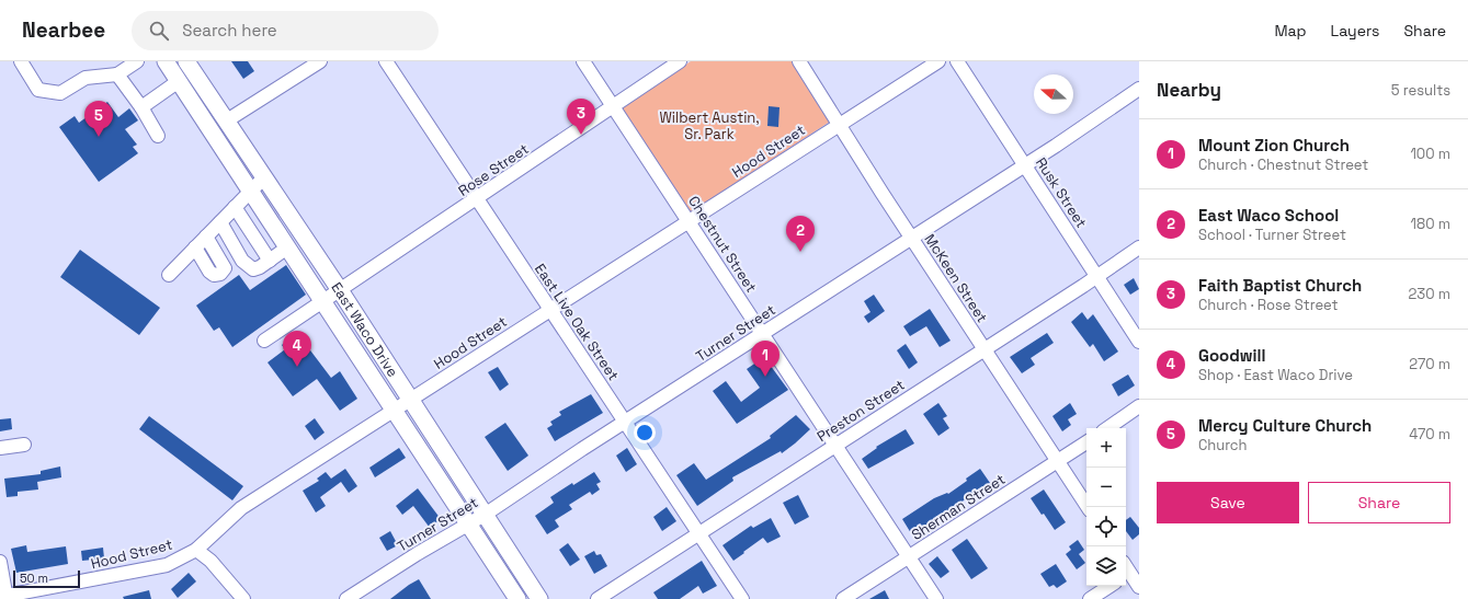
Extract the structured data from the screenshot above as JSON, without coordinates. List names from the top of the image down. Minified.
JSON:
{"streets":{"main road":["East Waco Drive"],"street":["Hood Street","Rose Street","Rusk Street","Chestnut Street","McKeen Street","East Live Oak Street","Turner Street","Preston Street","Sherman Street"]},"crossings":[["Hood Street","Chestnut Street"],["Hood Street","McKeen Street"],["Hood Street","East Live Oak Street"],["Hood Street","East Waco Drive"],["Rose Street","Chestnut Street"],["Rose Street","East Live Oak Street"],["Rose Street","East Waco Drive"],["Rusk Street","Turner Street"],["Rusk Street","Preston Street"],["Chestnut Street","Turner Street"],["Chestnut Street","Preston Street"],["Chestnut Street","Sherman Street"],["McKeen Street","Turner Street"],["McKeen Street","Preston Street"],["McKeen Street","Sherman Street"],["East Live Oak Street","Turner Street"],["East Live Oak Street","Preston Street"],["East Waco Drive","Turner Street"]],"parks":["Wilbert Austin, Sr. Park"],"scale_bar":"50 m","north":"left","page":{"header":"Nearbee","search":"Search here","nav":["Map","Layers","Share"],"heading":["Nearby","5 results"],"pins":["3","5","2","4","1"],"list":[{"mark":"1","name":"Mount Zion Church","note":"Church · Chestnut Street","value":"100 m"},{"mark":"2","name":"East Waco School","note":"School · Turner Street","value":"180 m"},{"mark":"3","name":"Faith Baptist Church","note":"Church · Rose Street","value":"230 m"},{"mark":"4","name":"Goodwill","note":"Shop · East Waco Drive","value":"270 m"},{"mark":"5","name":"Mercy Culture Church","note":"Church","value":"470 m"}],"map_buttons":["+","−"],"buttons":["Save","Share"],"scale":"50 m"}}
